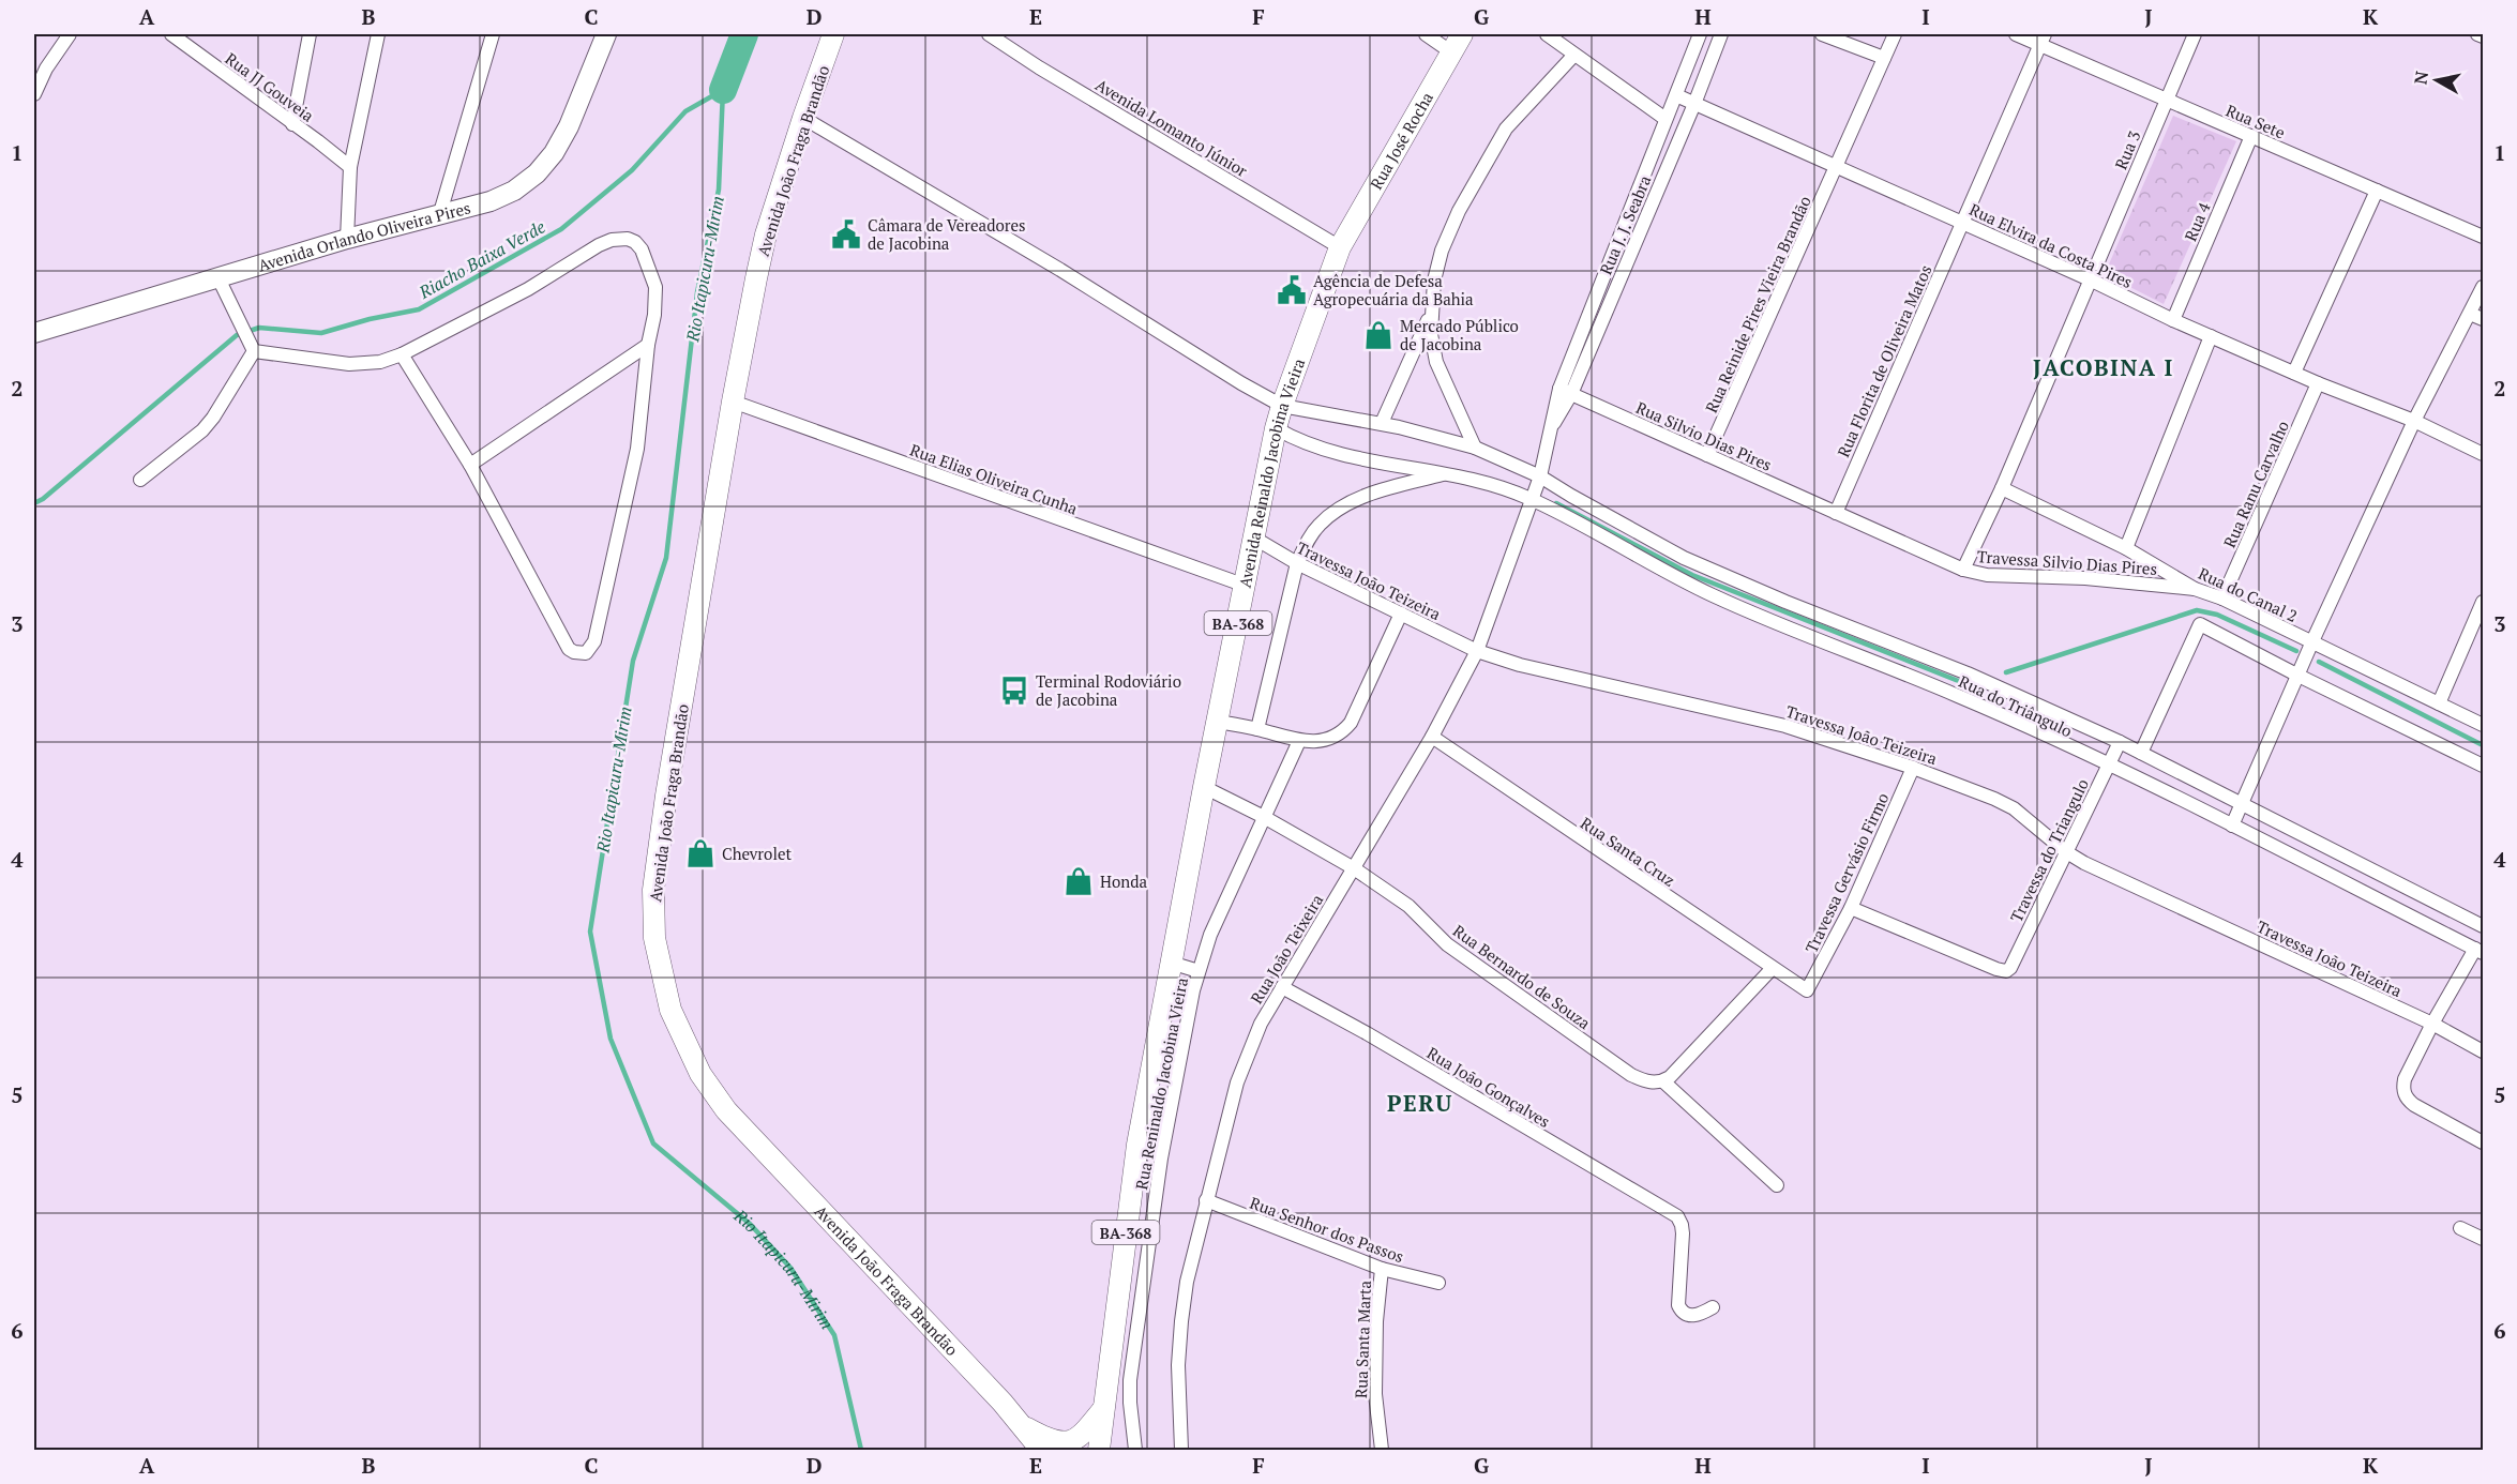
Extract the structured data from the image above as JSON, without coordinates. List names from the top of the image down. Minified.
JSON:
{"streets":{"main road":["Rua José Rocha","Avenida João Fraga Brandão","Avenida Orlando Oliveira Pires","Avenida Reinaldo Jacobina Vieira","BA-368"],"street":["Rua JJ Gouveia","Rua Sete","Avenida Lomanto Júnior","Rua 3","Rua 4","Rua J. J. Seabra","Rua Elvira da Costa Pires","Rua Reinide Pires Vieira Brandão","Rua Florita de Oliveira Matos","Rua Silvio Dias Pires","Rua Elias Oliveira Cunha","Rua Ranu Carvalho","Travessa Silvio Dias Pires","Travessa João Teizeira","Rua do Canal 2","Rua do Triângulo","Travessa do Triangulo","Rua Santa Cruz","Travessa Gervásio Firmo","Rua João Teixeira","Rua Bernardo de Souza","Rua Reninaldo Jacobina Vieira","Rua João Gonçalves","Rua Senhor dos Passos","Rua Santa Marta"]},"crossings":[["Rua Sete","Rua 3"],["Rua Sete","Rua 4"],["Rua Sete","Rua Florita de Oliveira Matos"],["Avenida Lomanto Júnior","Rua José Rocha"],["Avenida Lomanto Júnior","Avenida Reinaldo Jacobina Vieira"],["Rua José Rocha","Avenida Reinaldo Jacobina Vieira"],["Rua 3","Rua Elvira da Costa Pires"],["Rua 3","Travessa Silvio Dias Pires"],["Rua 3","Rua do Canal 2"],["Avenida João Fraga Brandão","Rua Elias Oliveira Cunha"],["Avenida João Fraga Brandão","Rua do Triângulo"],["Rua 4","Rua Elvira da Costa Pires"],["Rua J. J. Seabra","Rua Elvira da Costa Pires"],["Rua J. J. Seabra","Rua Silvio Dias Pires"],["Rua J. J. Seabra","Rua do Triângulo"],["Rua J. J. Seabra","Rua João Teixeira"],["Rua Elvira da Costa Pires","Rua Reinide Pires Vieira Brandão"],["Rua Elvira da Costa Pires","Rua Florita de Oliveira Matos"],["Rua Elvira da Costa Pires","Rua Ranu Carvalho"],["Rua Reinide Pires Vieira Brandão","Rua Silvio Dias Pires"],["Rua Florita de Oliveira Matos","Rua Silvio Dias Pires"],["Rua Florita de Oliveira Matos","Travessa Silvio Dias Pires"],["Rua Silvio Dias Pires","Travessa Silvio Dias Pires"],["Avenida Reinaldo Jacobina Vieira","Rua Elias Oliveira Cunha"],["Avenida Reinaldo Jacobina Vieira","Travessa João Teizeira"],["Avenida Reinaldo Jacobina Vieira","BA-368"],["Avenida Reinaldo Jacobina Vieira","Rua do Triângulo"],["Avenida Reinaldo Jacobina Vieira","Rua Bernardo de Souza"],["Rua Ranu Carvalho","Rua do Canal 2"],["Travessa Silvio Dias Pires","Rua do Canal 2"],["Travessa João Teizeira","Travessa do Triangulo"],["Travessa João Teizeira","Travessa Gervásio Firmo"],["Travessa João Teizeira","Rua João Teixeira"],["Rua do Triângulo","Travessa do Triangulo"],["Rua do Triângulo","Rua João Teixeira"],["Travessa do Triangulo","Travessa Gervásio Firmo"],["Rua Santa Cruz","Travessa Gervásio Firmo"],["Rua Santa Cruz","Rua João Teixeira"],["Rua João Teixeira","Rua Bernardo de Souza"],["Rua João Teixeira","Rua João Gonçalves"],["Rua João Teixeira","Rua Senhor dos Passos"],["Rua Bernardo de Souza","Rua Reninaldo Jacobina Vieira"],["Rua Senhor dos Passos","Rua Santa Marta"]],"districts":["JACOBINA I","PERU"],"water":["Riacho Baixa Verde","Rio Itapicuru-Mirim"],"places":{"public building":["Câmara de Vereadores de Jacobina","Agência de Defesa Agropecuária da Bahia"],"shop":["Mercado Público de Jacobina","Chevrolet","Honda"],"bus stop":["Terminal Rodoviário de Jacobina"]},"north":"left","grid":{"columns":["A","B","C","D","E","F","G","H","I","J","K"],"rows":["1","2","3","4","5","6"]}}
